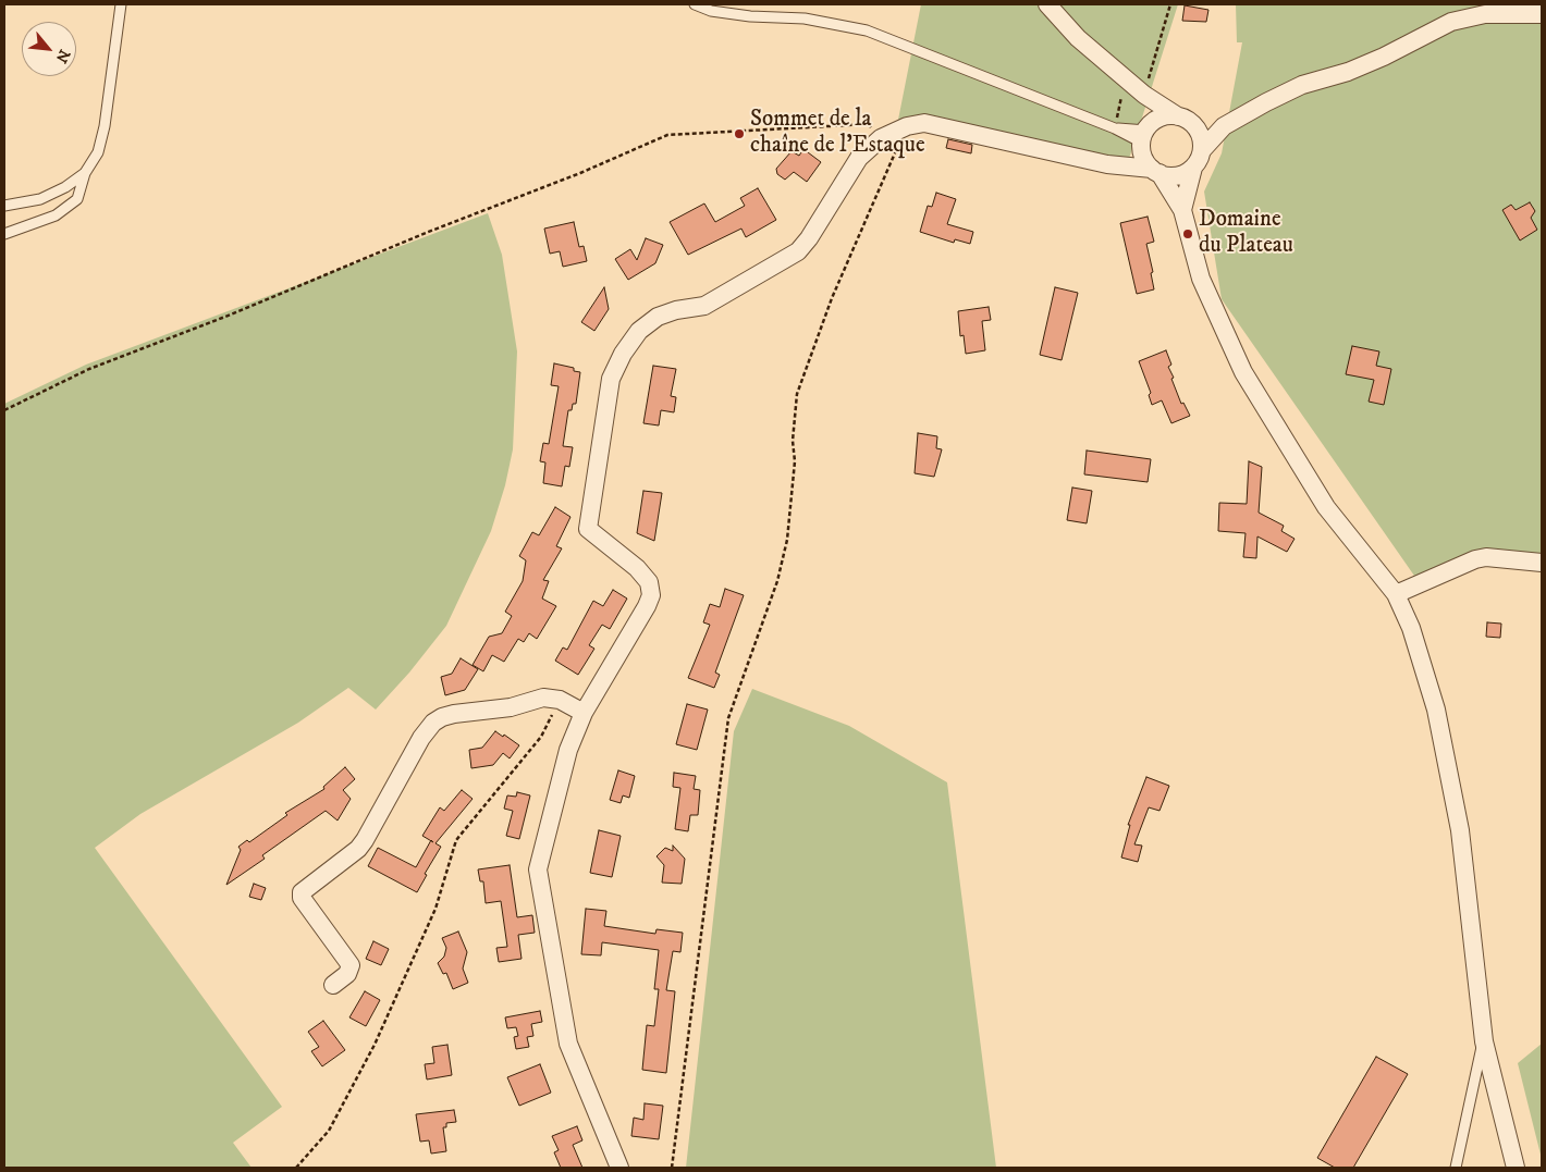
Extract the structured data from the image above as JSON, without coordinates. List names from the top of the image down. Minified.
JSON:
{"places":["Sommet de la chaîne de l'Estaque","Domaine du Plateau"],"north":"bottom right"}
